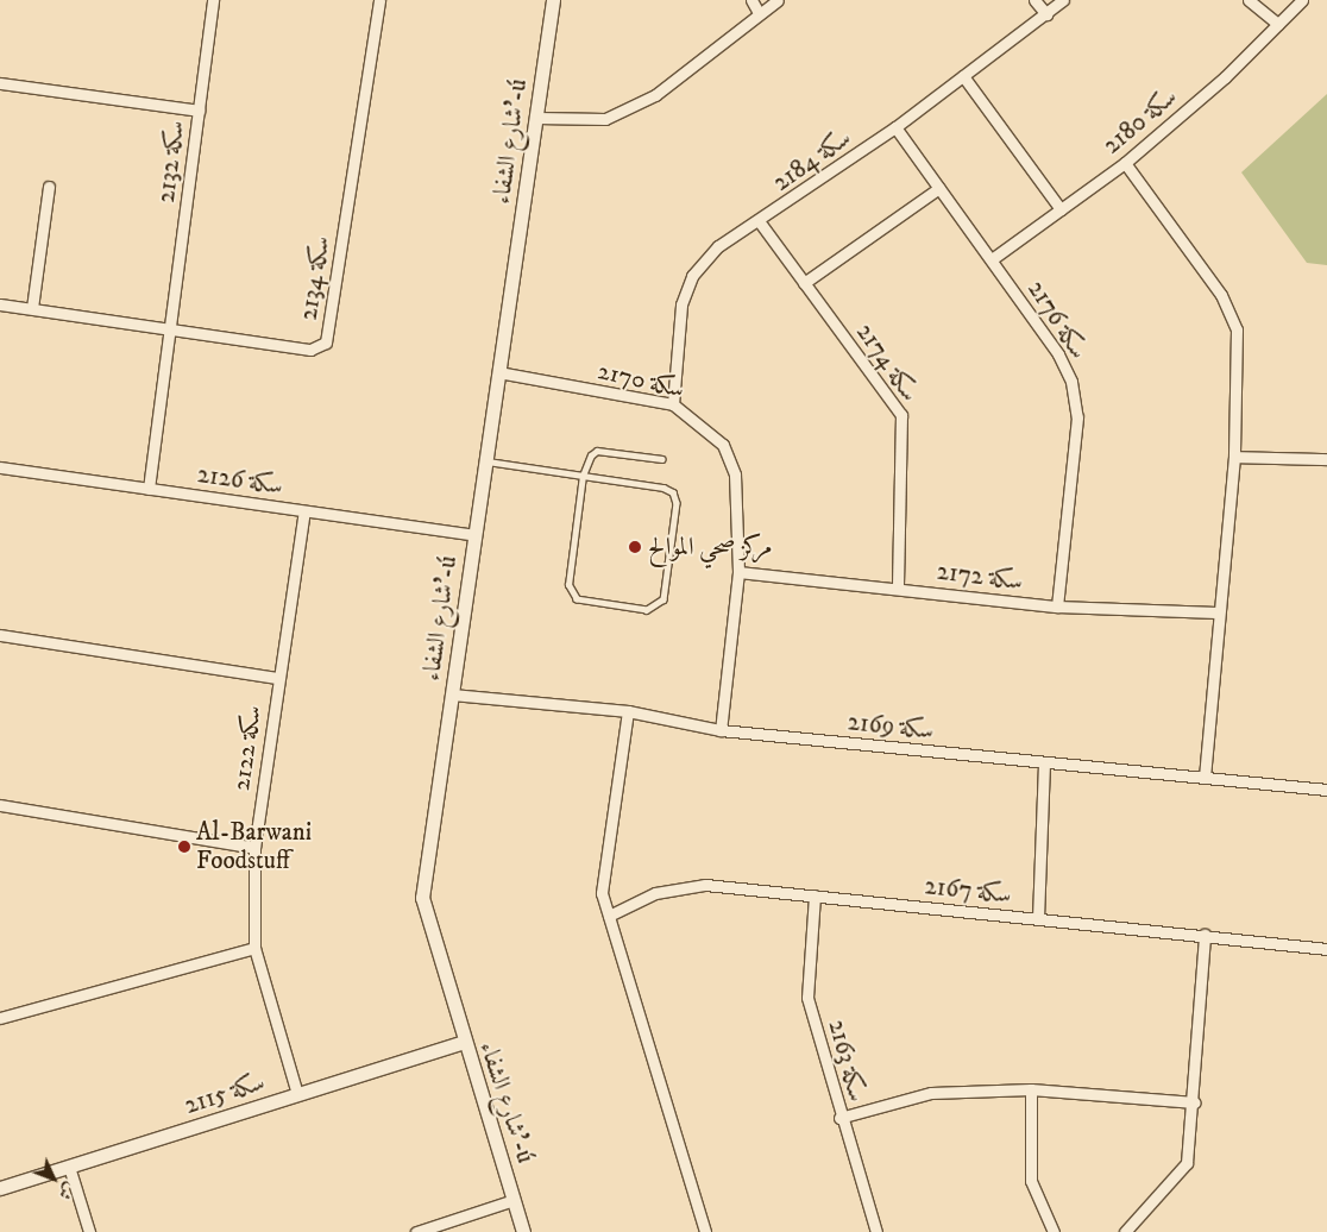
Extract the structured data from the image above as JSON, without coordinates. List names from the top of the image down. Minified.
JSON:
{"streets":{"street":["سكة 2180","شارع الشفاء'-ú","سكة 2184","سكة 2132","سكة 2134","سكة 2176","سكة 2174","سكة 2170","سكة 2126","سكة 2172","سكة 2169","سكة 2122","سكة 2167","سكة 2163","سكة 2115"]},"crossings":[["سكة 2180","سكة 2176"],["شارع الشفاء'-ú","سكة 2170"],["شارع الشفاء'-ú","سكة 2126"],["شارع الشفاء'-ú","سكة 2169"],["شارع الشفاء'-ú","سكة 2115"],["سكة 2184","سكة 2176"],["سكة 2184","سكة 2174"],["سكة 2184","سكة 2170"],["سكة 2132","سكة 2134"],["سكة 2132","سكة 2126"],["سكة 2176","سكة 2172"],["سكة 2174","سكة 2172"],["سكة 2170","سكة 2172"],["سكة 2170","سكة 2169"],["سكة 2126","سكة 2122"],["سكة 2122","سكة 2115"],["سكة 2167","سكة 2163"]],"places":["مركز صحي الموالح","Al-Barwani Foodstuff"],"north":"bottom right"}
